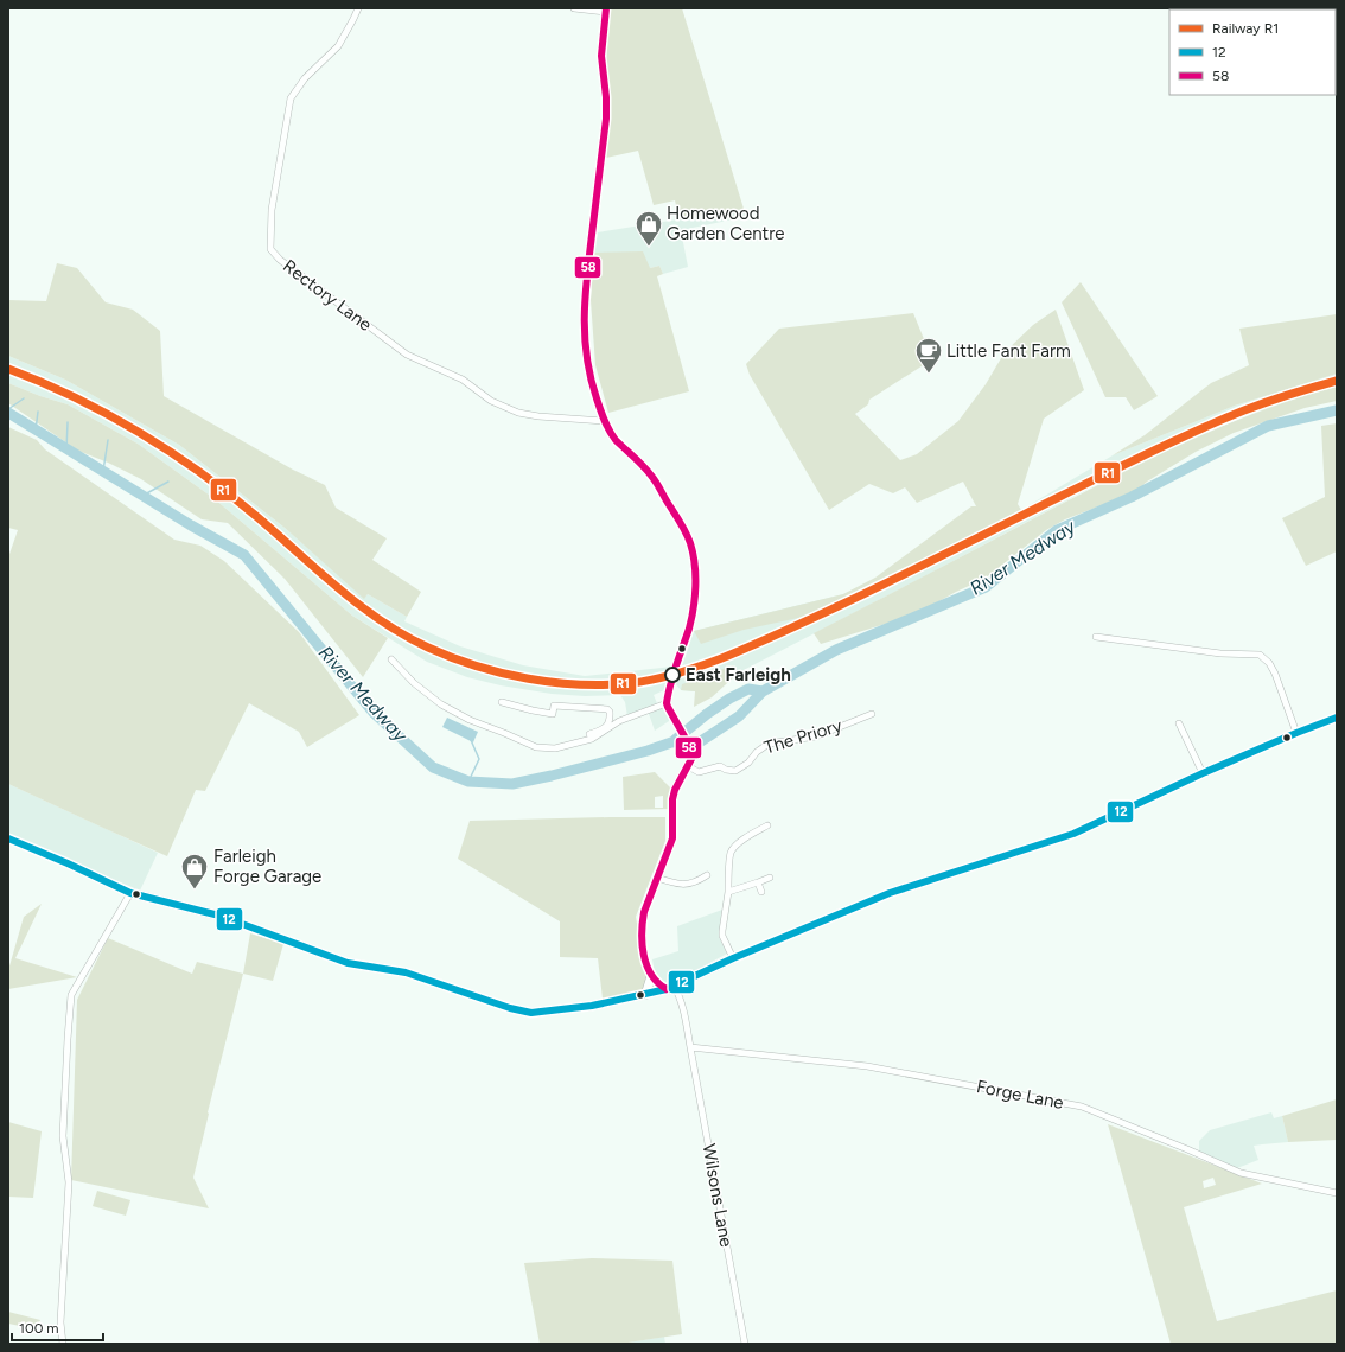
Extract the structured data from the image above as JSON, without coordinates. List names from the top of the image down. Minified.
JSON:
{"streets":{"street":["Rectory Lane","The Priory","Forge Lane","Wilsons Lane"]},"crossings":[["Forge Lane","Wilsons Lane"]],"water":["River Medway"],"places":{"shop":["Homewood Garden Centre","Farleigh Forge Garage"],"cafe":["Little Fant Farm"],"other":["East Farleigh"]},"lines":["transit line 58","rail line R1","transit line 12"],"legend":["Railway R1","12","58"],"scale_bar":"100 m"}
